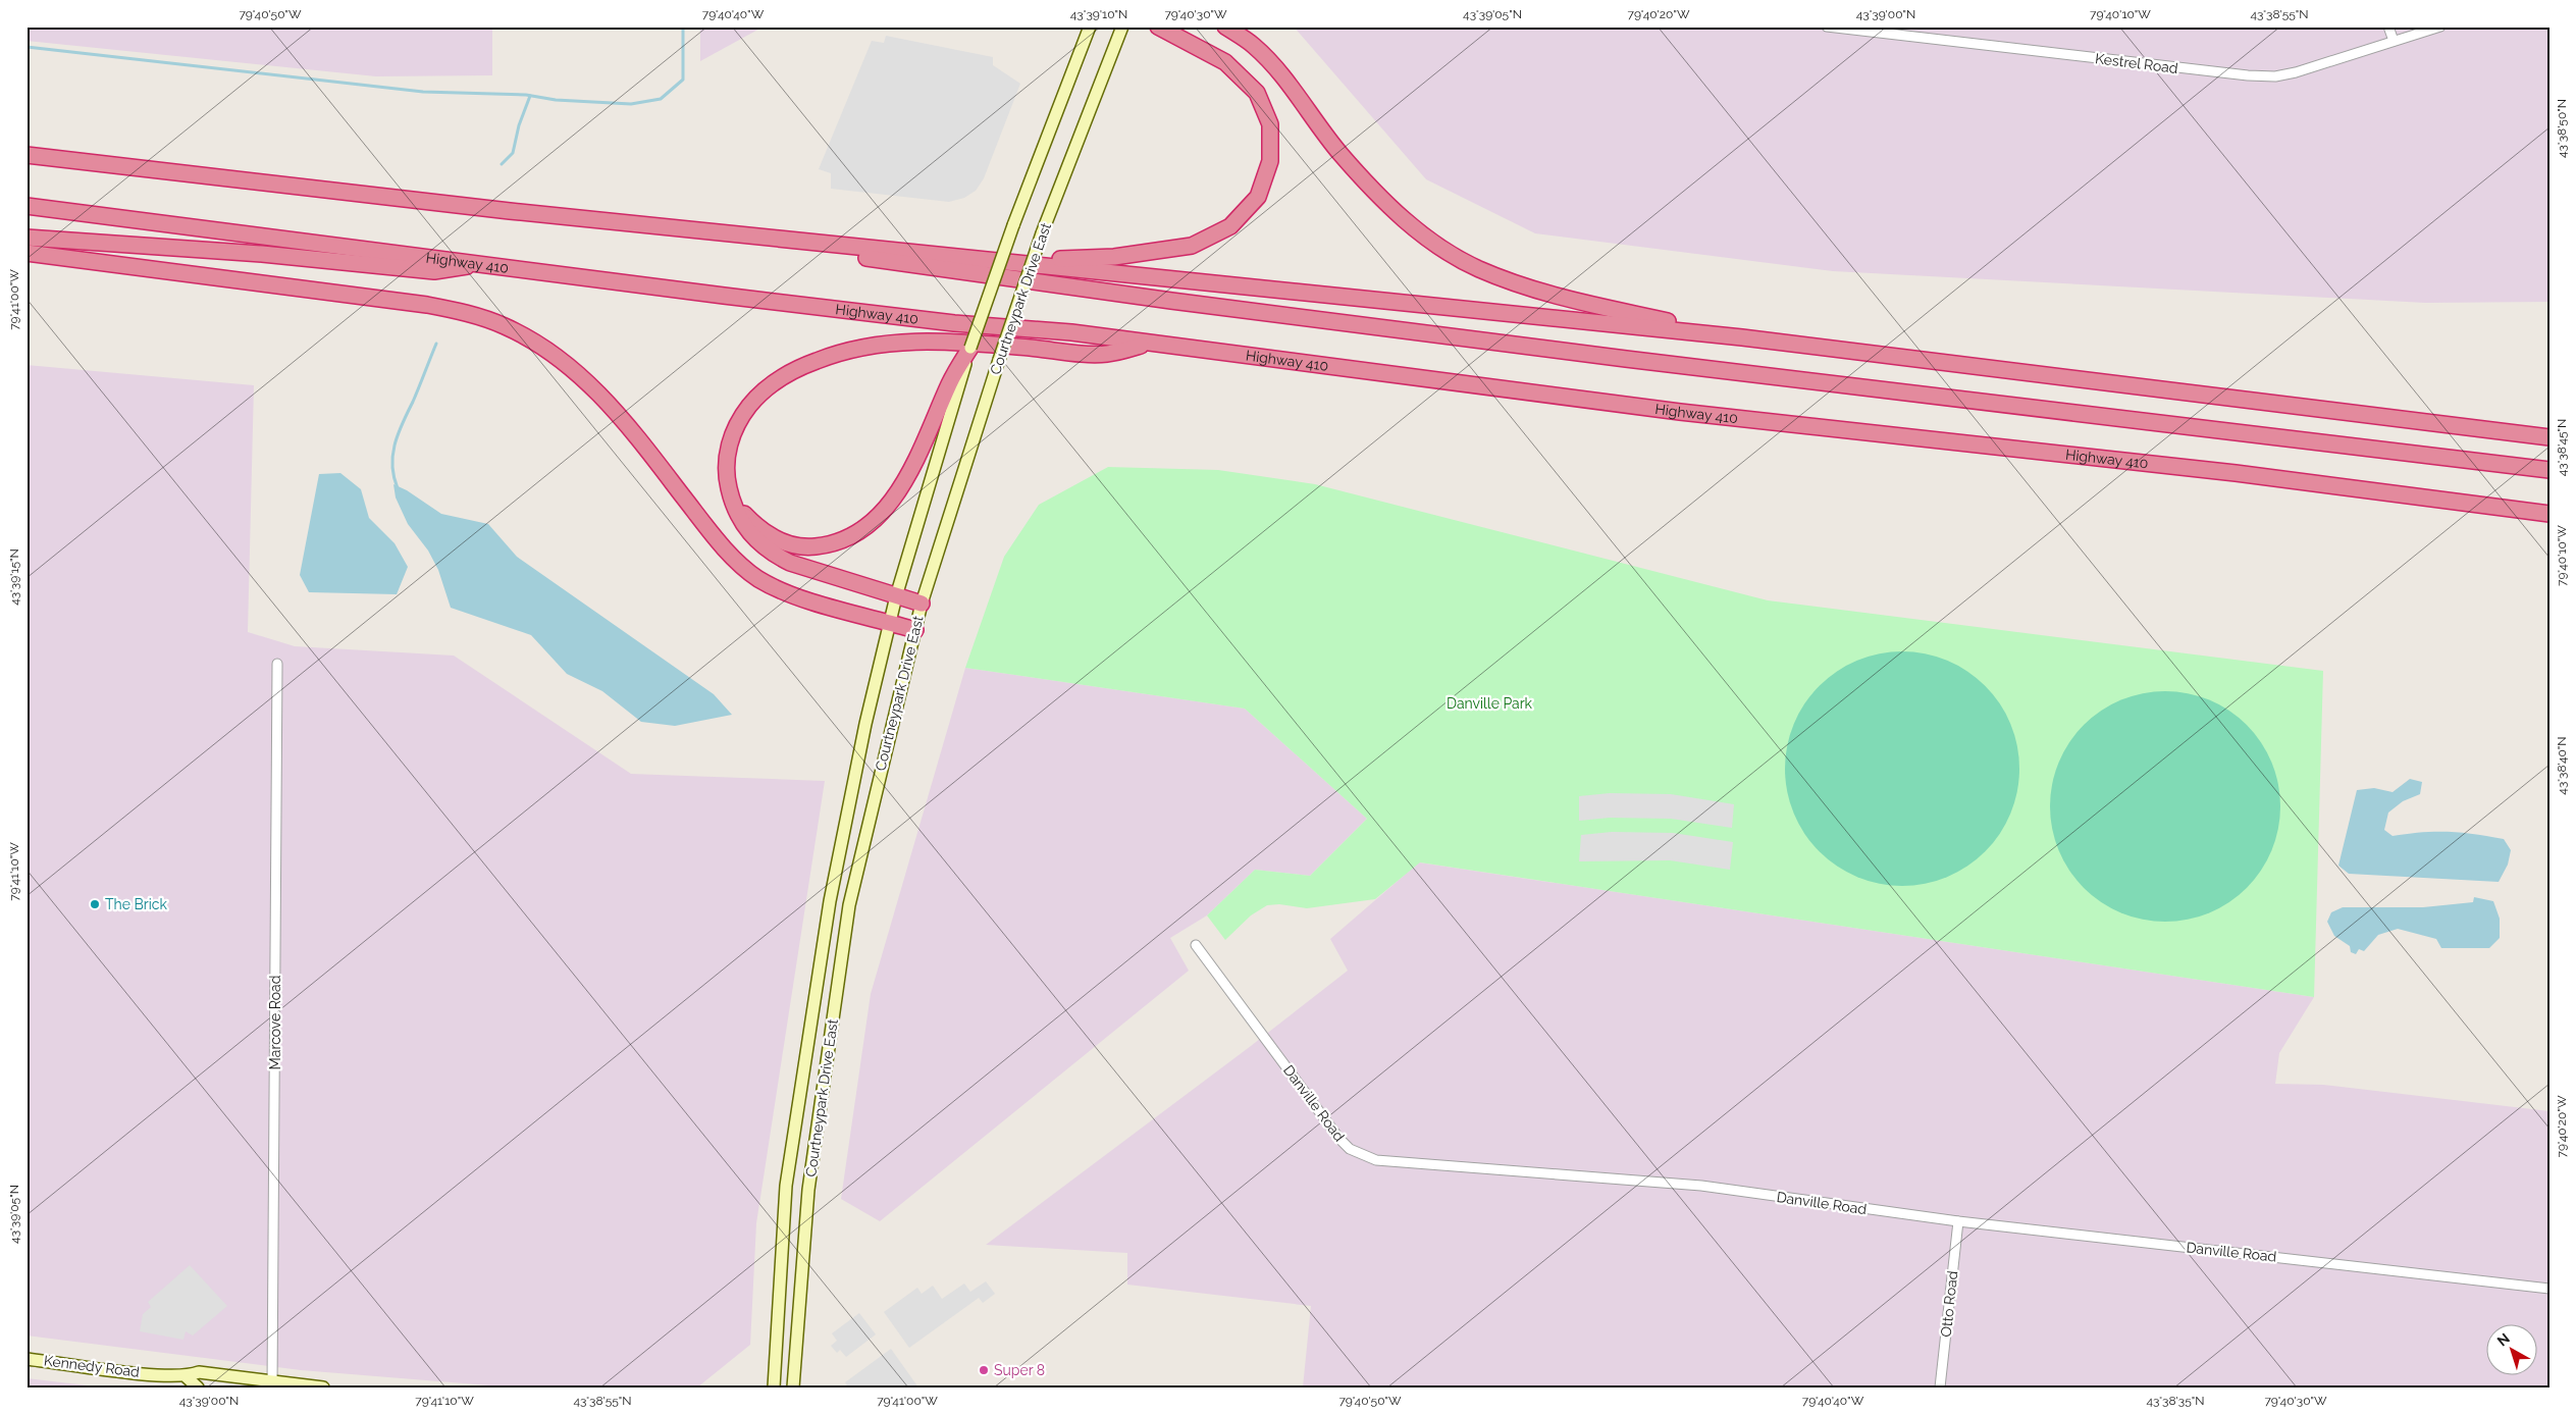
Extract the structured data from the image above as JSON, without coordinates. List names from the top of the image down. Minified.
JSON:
{"streets":{"highway":["Highway 410"],"main road":["Courtneypark Drive East","Kennedy Road"],"street":["Kestrel Road","Marcove Road","Danville Road","Otto Road"]},"crossings":[["Marcove Road","Kennedy Road"],["Danville Road","Otto Road"]],"parks":["Danville Park"],"places":["The Brick","Super 8"],"north":"top left","coordinates":["79°40'50\"W","79°40'40\"W","43°39'10\"N","79°40'30\"W","43°39'05\"N","79°40'20\"W","43°39'00\"N","79°40'10\"W","43°38'55\"N","43°38'50\"N","79°41'00\"W","43°38'45\"N","43°39'15\"N","43°38'40\"N","79°41'10\"W","43°38'35\"N"]}
